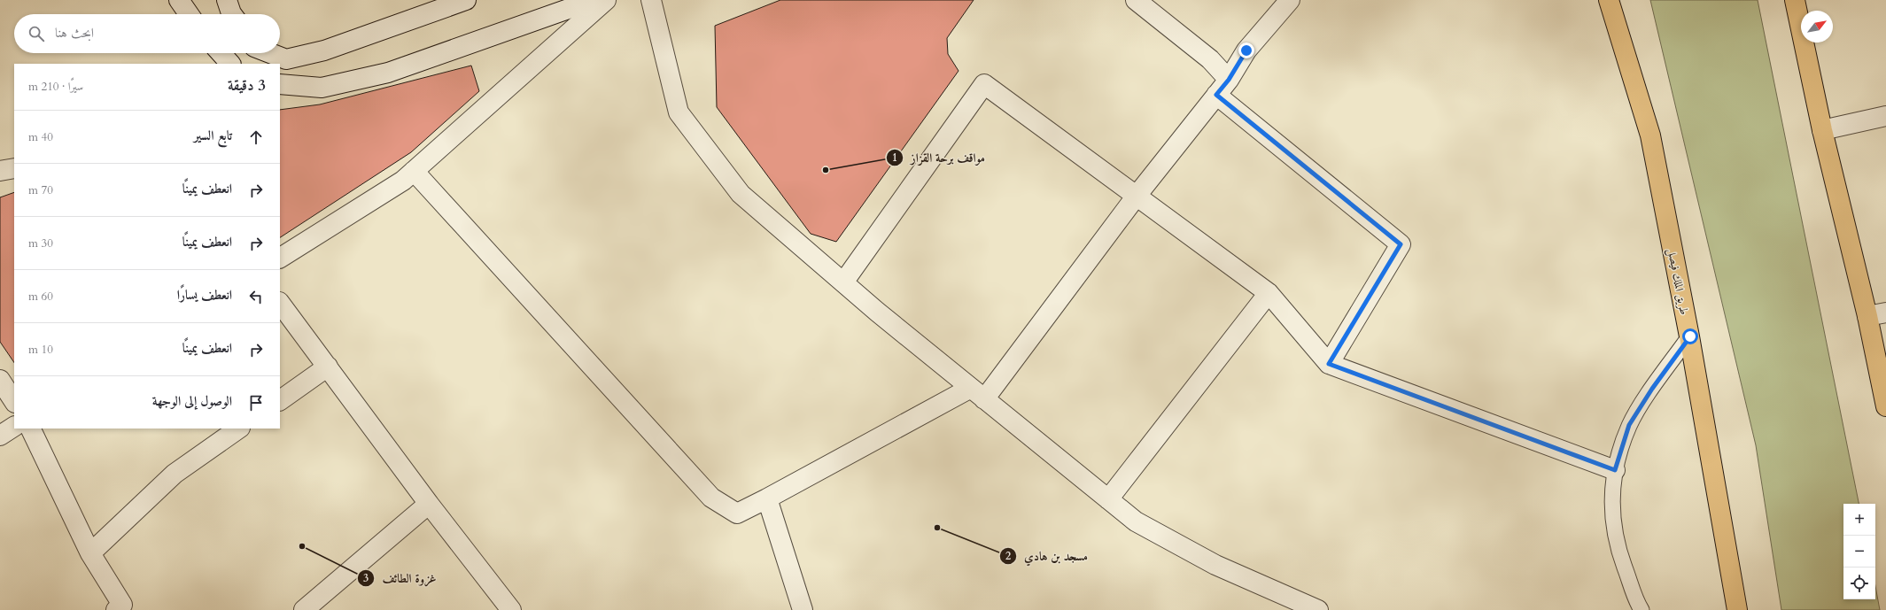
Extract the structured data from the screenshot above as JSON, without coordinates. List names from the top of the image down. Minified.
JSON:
{"streets":{"highway":["طريق الملك فيصل"]},"places":["مواقف برحة القزاز","مسجد بن هادي","غزوة الطائف"],"north":"top right","page":{"search":"ابحث هنا","heading":["3 دقيقة","سيرًا · 210 m"],"list":[["تابع السير","40 m"],["انعطف يمينًا","70 m"],["انعطف يمينًا","30 m"],["انعطف يسارًا","60 m"],["انعطف يمينًا","10 m"],"الوصول إلى الوجهة"],"map_buttons":["+","−"]}}
